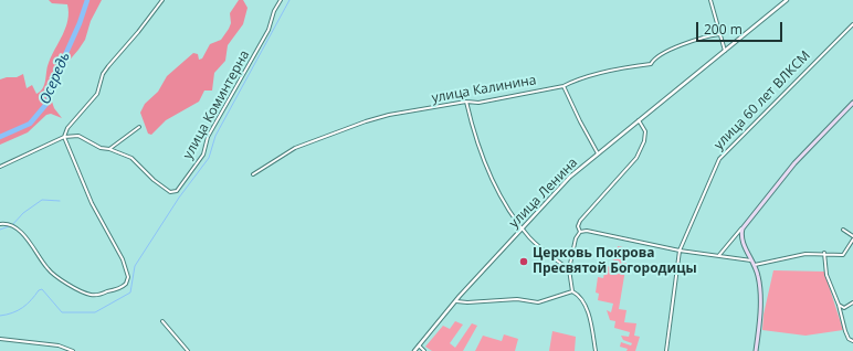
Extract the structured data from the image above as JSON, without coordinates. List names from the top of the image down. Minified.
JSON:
{"streets":{"street":["улица Калинина","улица 60 лет ВЛКСМ","улица Коминтерна","улица Ленина"]},"water":["Осередь"],"places":["Церковь Покрова Пресвятой Богородицы"],"scale_bar":"200 m"}
